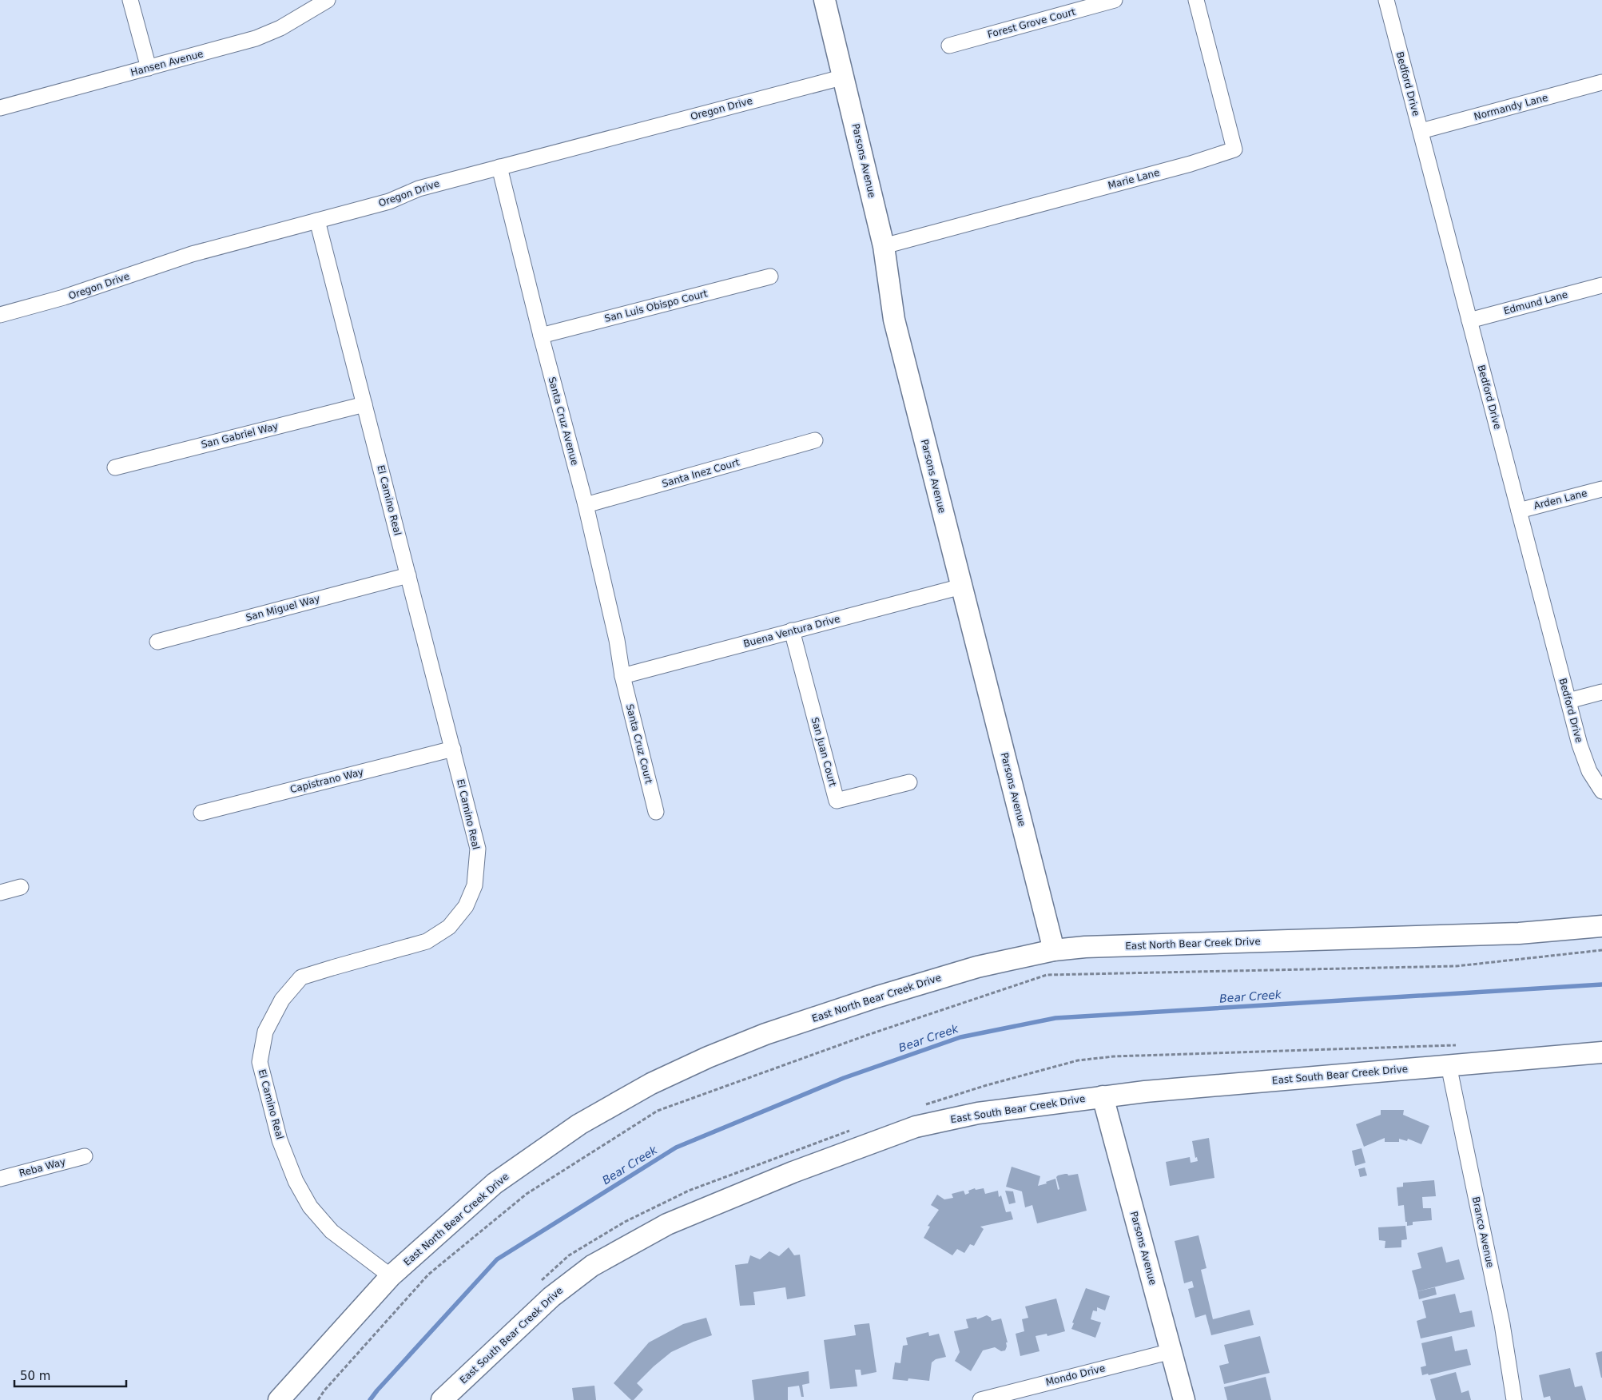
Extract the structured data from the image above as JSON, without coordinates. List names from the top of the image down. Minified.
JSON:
{"streets":{"street":["Forest Grove Court","Hansen Avenue","Bedford Drive","Normandy Lane","Oregon Drive","Parsons Avenue","Marie Lane","Edmund Lane","San Luis Obispo Court","Santa Cruz Avenue","San Gabriel Way","Santa Inez Court","Arden Lane","El Camino Real","San Miguel Way","Buena Ventura Drive","Santa Cruz Court","San Juan Court","Capistrano Way","East North Bear Creek Drive","East South Bear Creek Drive","Reba Way","Branco Avenue","Mondo Drive"]},"crossings":[["Bedford Drive","Normandy Lane"],["Bedford Drive","Edmund Lane"],["Bedford Drive","Arden Lane"],["Oregon Drive","Parsons Avenue"],["Oregon Drive","Santa Cruz Avenue"],["Oregon Drive","El Camino Real"],["Parsons Avenue","Marie Lane"],["Parsons Avenue","Buena Ventura Drive"],["Parsons Avenue","East North Bear Creek Drive"],["Parsons Avenue","East South Bear Creek Drive"],["Parsons Avenue","Mondo Drive"],["San Luis Obispo Court","Santa Cruz Avenue"],["Santa Cruz Avenue","Santa Inez Court"],["Santa Cruz Avenue","Buena Ventura Drive"],["Santa Cruz Avenue","Santa Cruz Court"],["San Gabriel Way","El Camino Real"],["El Camino Real","San Miguel Way"],["El Camino Real","Capistrano Way"],["El Camino Real","East North Bear Creek Drive"],["Buena Ventura Drive","Santa Cruz Court"],["Buena Ventura Drive","San Juan Court"],["East South Bear Creek Drive","Branco Avenue"]],"water":["Bear Creek"],"scale_bar":"50 m"}
